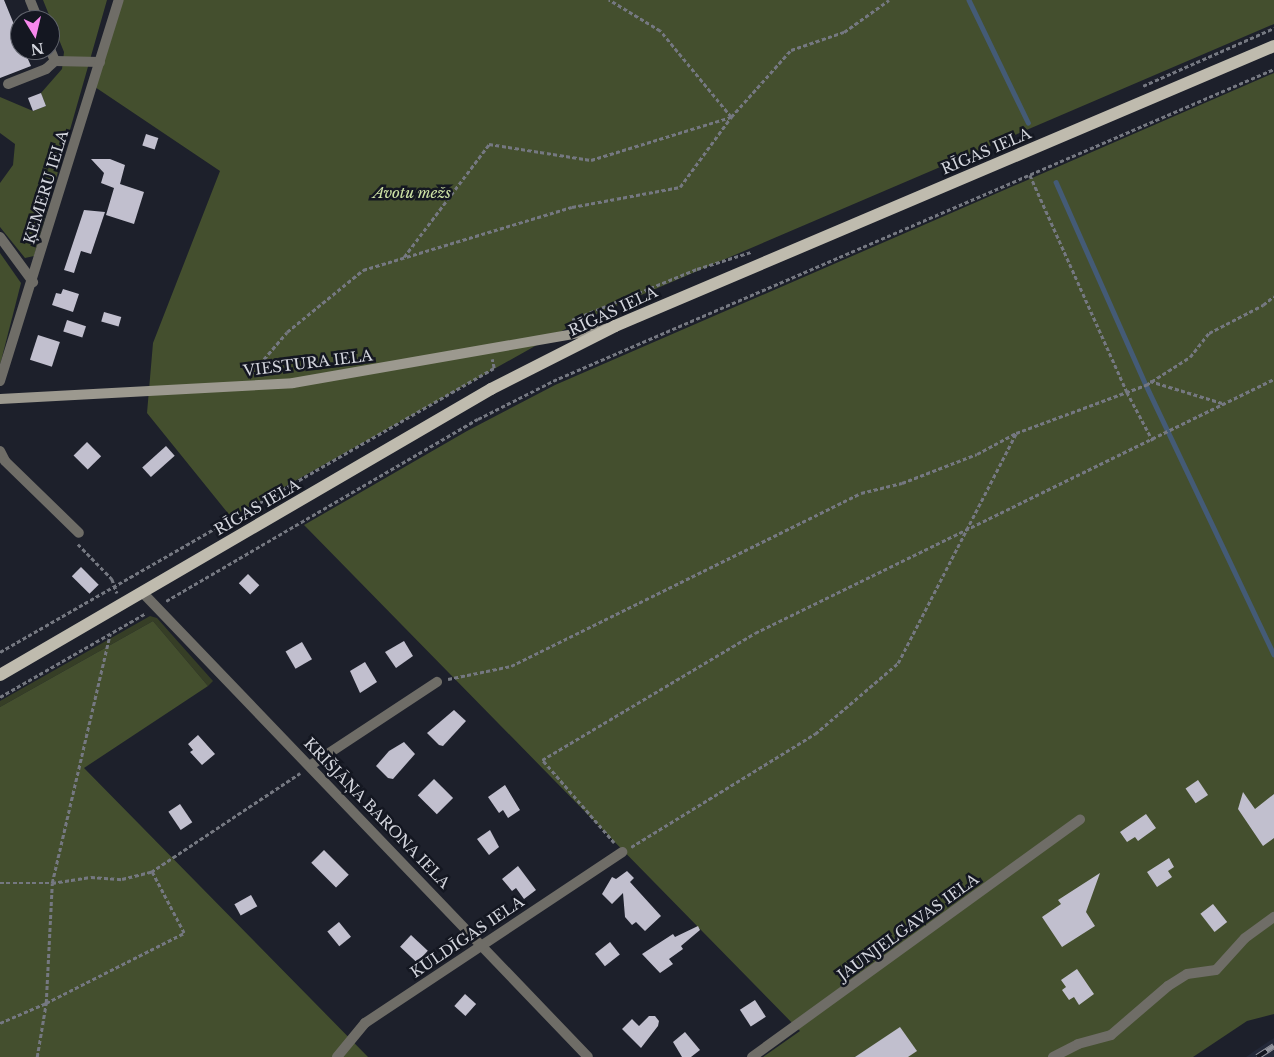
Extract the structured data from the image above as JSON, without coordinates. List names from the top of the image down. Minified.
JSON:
{"streets":{"main road":["RĪGAS IELA"],"street":["ĶEMERU IELA","VIESTURA IELA","KRIŠJĀŅA BARONA IELA","JAUNJELGAVAS IELA","KULDĪGAS IELA"]},"crossings":[["RĪGAS IELA","VIESTURA IELA"],["RĪGAS IELA","KRIŠJĀŅA BARONA IELA"],["KRIŠJĀŅA BARONA IELA","KULDĪGAS IELA"]],"parks":["Avotu mežs"],"north":"bottom"}
